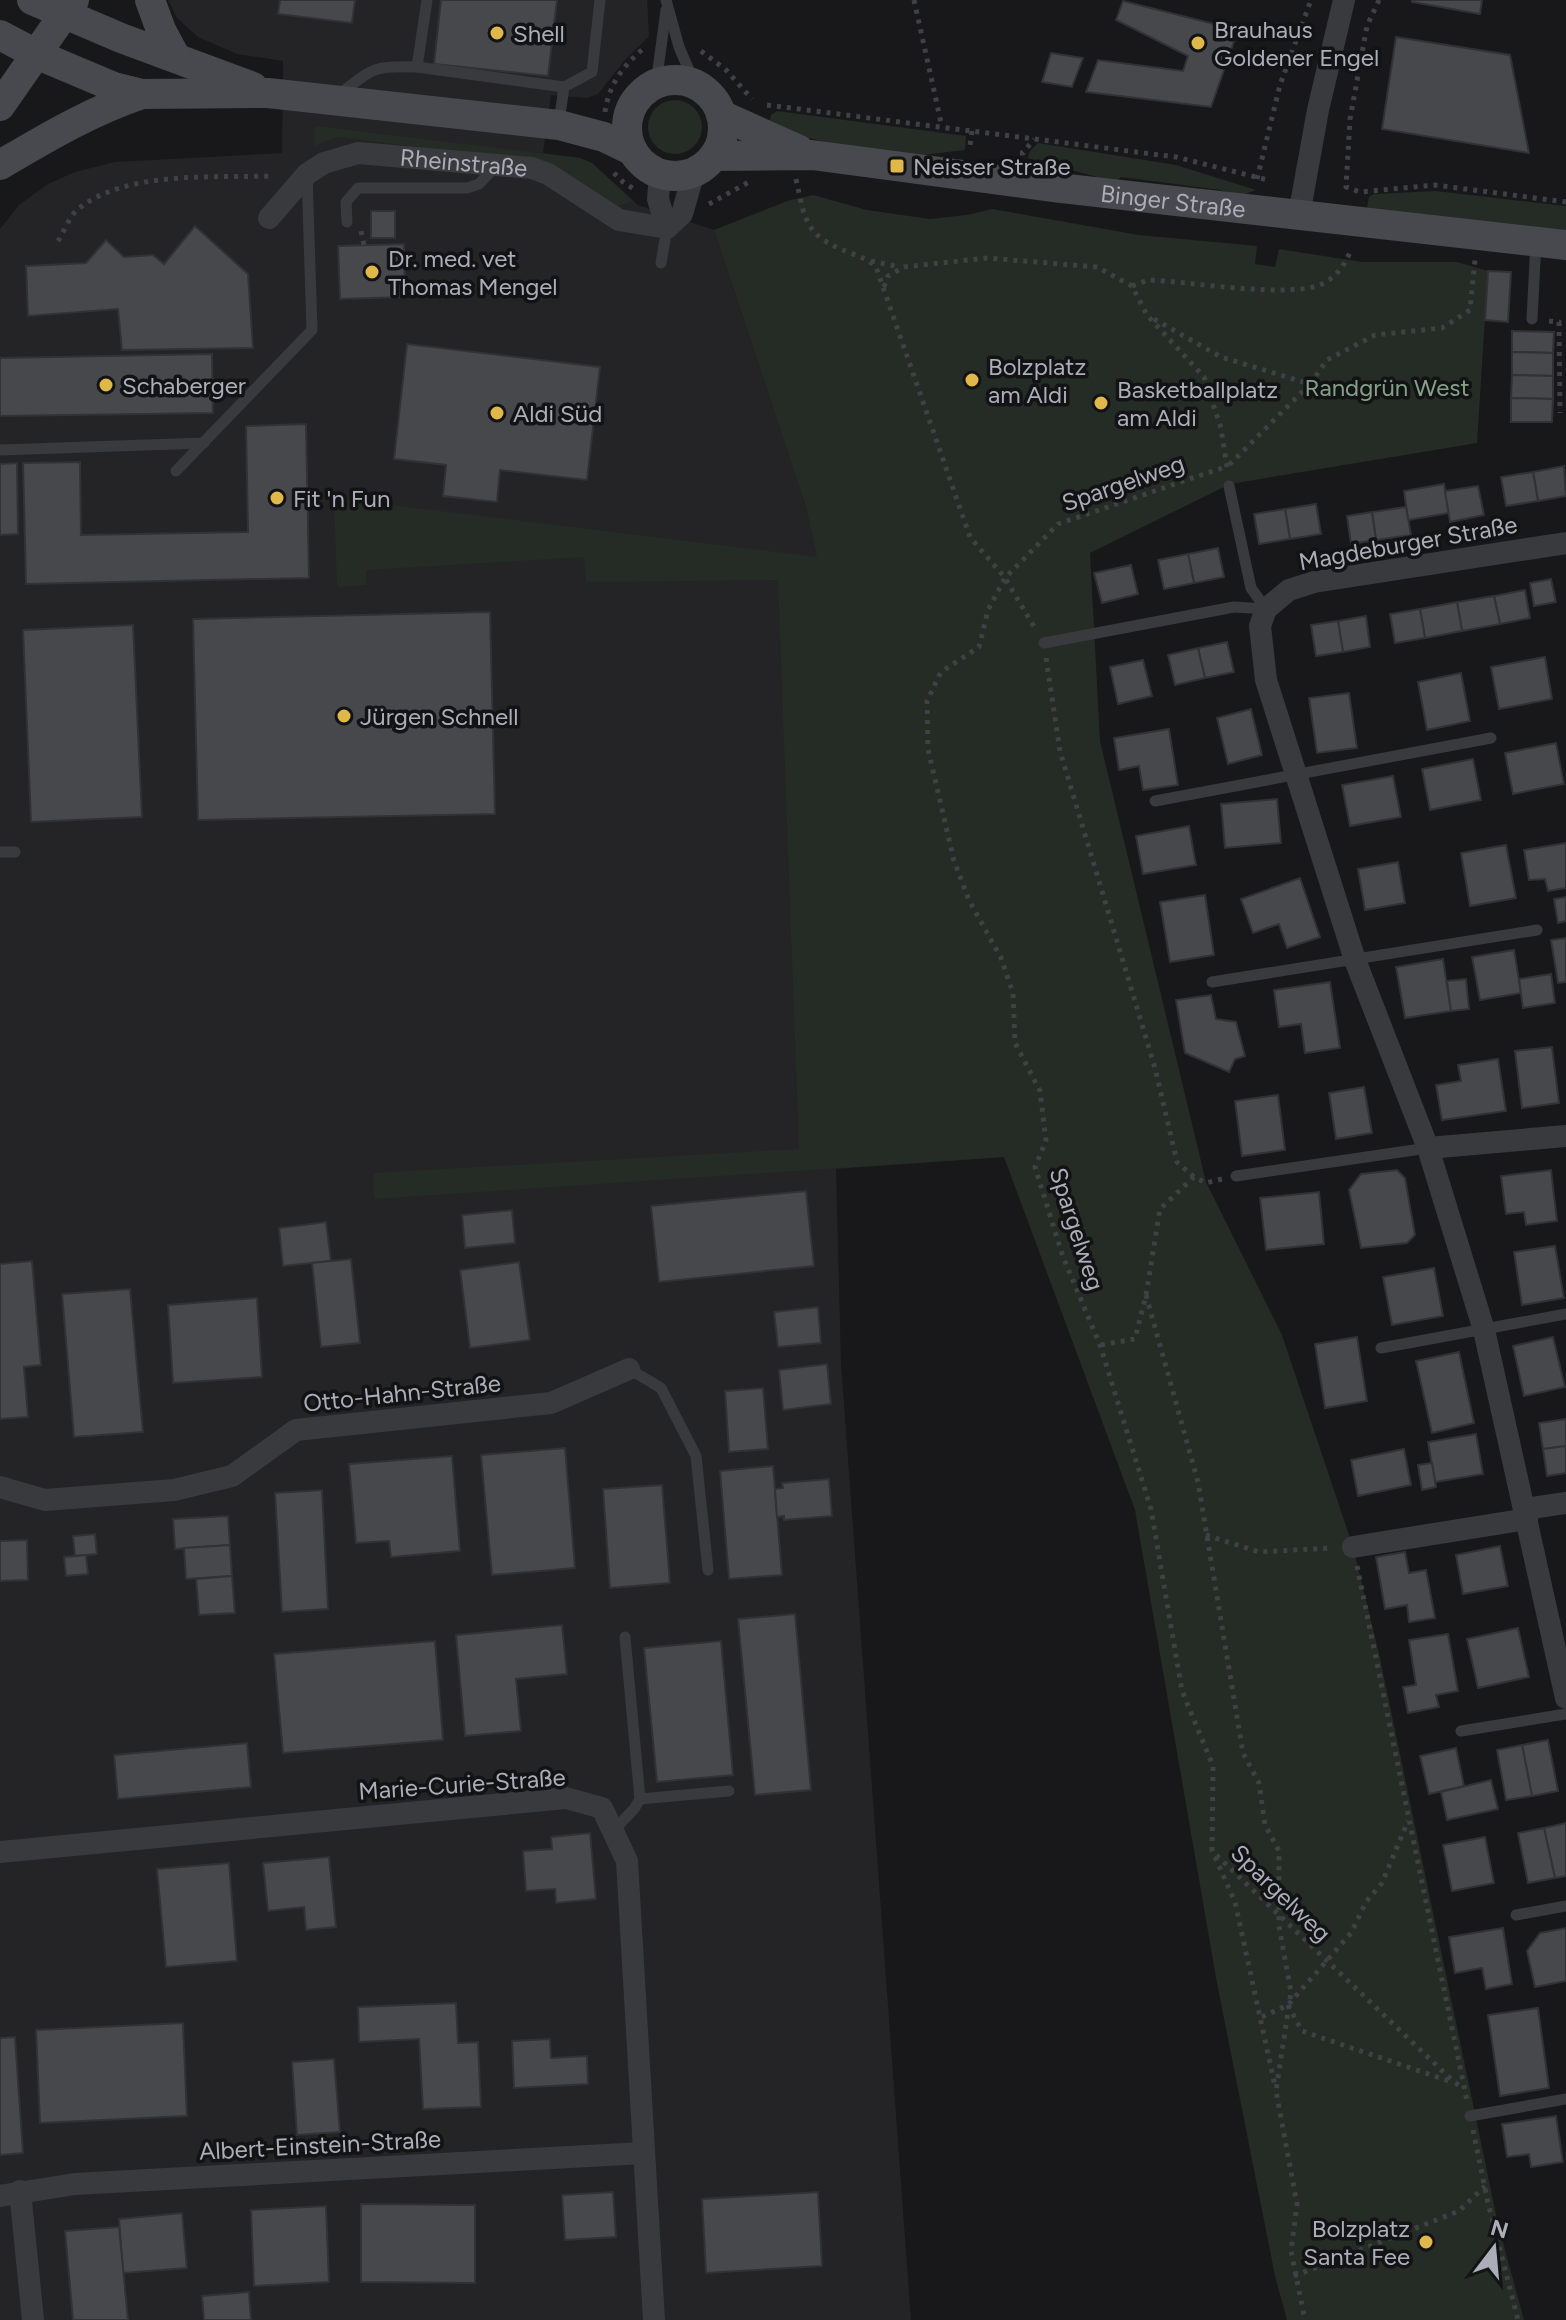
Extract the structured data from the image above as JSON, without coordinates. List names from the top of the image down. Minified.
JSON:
{"streets":{"main road":["Rheinstraße","Binger Straße"],"street":["Magdeburger Straße","Otto-Hahn-Straße","Marie-Curie-Straße","Albert-Einstein-Straße"],"path":["Spargelweg"]},"crossings":[["Rheinstraße","Binger Straße"],["Marie-Curie-Straße","Albert-Einstein-Straße"]],"parks":["Randgrün West"],"places":{"other":["Shell","Brauhaus Goldener Engel","Dr. med. vet Thomas Mengel","Bolzplatz am Aldi","Schaberger","Basketballplatz am Aldi","Aldi Süd","Fit 'n Fun","Jürgen Schnell","Bolzplatz Santa Fee"],"transit":["Neisser Straße"]},"north":"top"}
